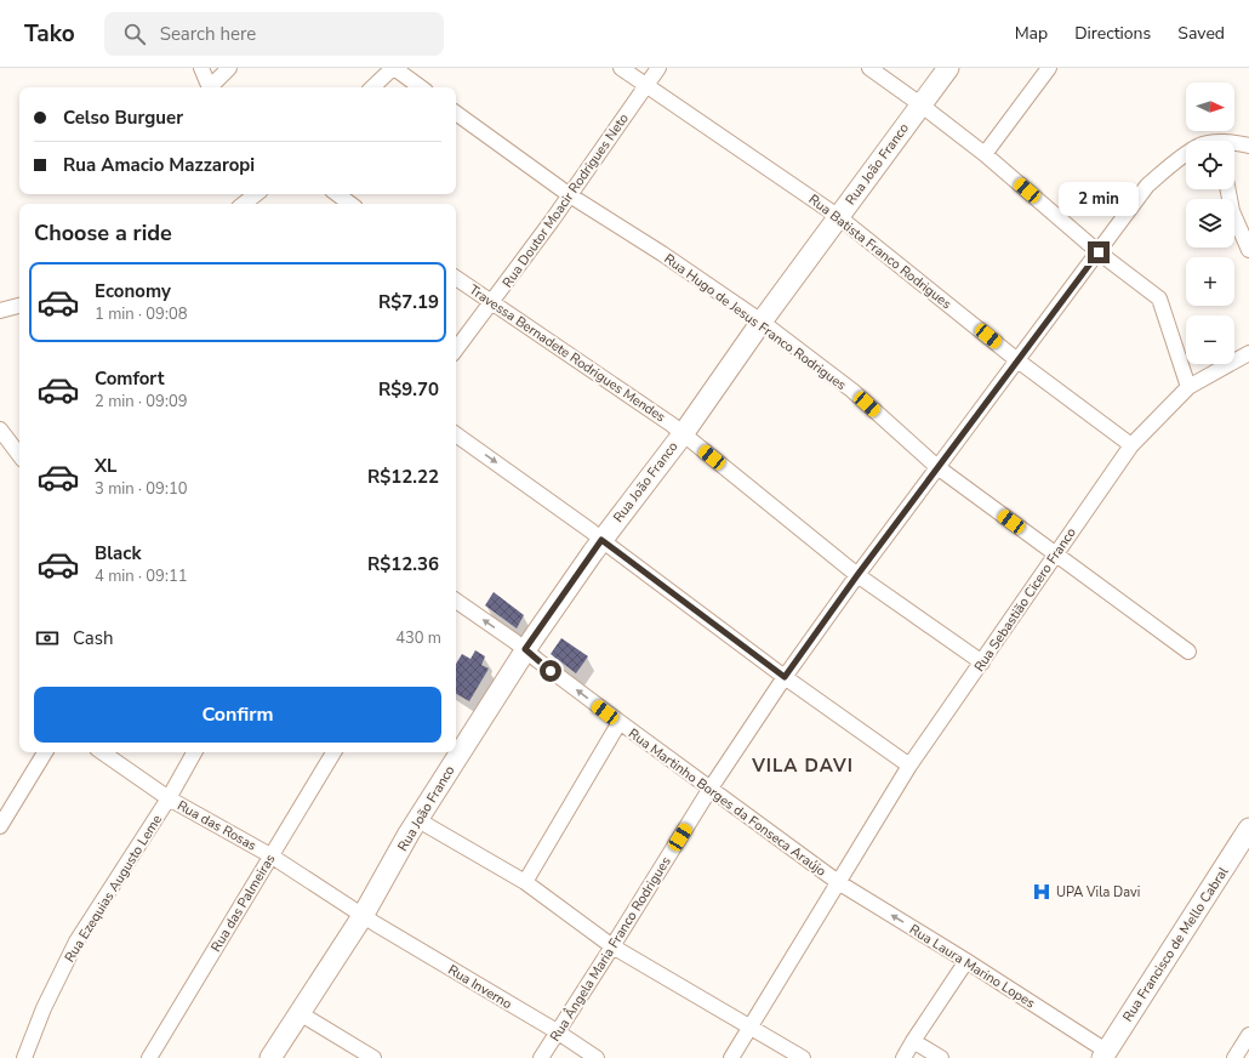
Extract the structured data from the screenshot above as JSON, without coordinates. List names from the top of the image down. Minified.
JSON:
{"streets":{"street":["Rua João Franco","Rua Doutor Moacir Rodrigues Neto","Rua Batista Franco Rodrigues","Rua Hugo de Jesus Franco Rodrigues","Travessa Bernadete Rodrigues Mendes","Rua Sebastião Cicero Franco","Rua Martinho Borges da Fonseca Araújo","Rua das Rosas","Rua Ezequias Augusto Leme","Rua das Palmeiras","Rua Francisco de Mello Cabral","Rua Ângela Maria Franco Rodrigues","Rua Laura Marino Lopes","Rua Inverno"]},"crossings":[["Rua João Franco","Rua Batista Franco Rodrigues"],["Rua João Franco","Rua Hugo de Jesus Franco Rodrigues"],["Rua João Franco","Travessa Bernadete Rodrigues Mendes"],["Rua João Franco","Rua Martinho Borges da Fonseca Araújo"],["Rua João Franco","Rua das Rosas"],["Rua João Franco","Rua Inverno"],["Rua Doutor Moacir Rodrigues Neto","Rua Batista Franco Rodrigues"],["Rua Doutor Moacir Rodrigues Neto","Rua Hugo de Jesus Franco Rodrigues"],["Rua Doutor Moacir Rodrigues Neto","Travessa Bernadete Rodrigues Mendes"],["Rua Batista Franco Rodrigues","Rua Sebastião Cicero Franco"],["Rua Batista Franco Rodrigues","Rua Ângela Maria Franco Rodrigues"],["Rua Hugo de Jesus Franco Rodrigues","Rua Sebastião Cicero Franco"],["Rua Hugo de Jesus Franco Rodrigues","Rua Ângela Maria Franco Rodrigues"],["Travessa Bernadete Rodrigues Mendes","Rua Sebastião Cicero Franco"],["Travessa Bernadete Rodrigues Mendes","Rua Ângela Maria Franco Rodrigues"],["Rua Sebastião Cicero Franco","Rua Martinho Borges da Fonseca Araújo"],["Rua Sebastião Cicero Franco","Rua Laura Marino Lopes"],["Rua Martinho Borges da Fonseca Araújo","Rua Ângela Maria Franco Rodrigues"],["Rua Martinho Borges da Fonseca Araújo","Rua Laura Marino Lopes"],["Rua das Rosas","Rua Ezequias Augusto Leme"],["Rua das Rosas","Rua das Palmeiras"],["Rua das Rosas","Rua Inverno"],["Rua Francisco de Mello Cabral","Rua Laura Marino Lopes"],["Rua Ângela Maria Franco Rodrigues","Rua Inverno"]],"one_way":["Rua Martinho Borges da Fonseca Araújo","Rua Laura Marino Lopes"],"districts":["VILA DAVI"],"places":{"hospital":["UPA Vila Davi"]},"north":"right","page":{"header":"Tako","search":"Search here","nav":["Map","Directions","Saved"],"map_buttons":["+","−"],"banner":["Celso Burguer","Rua Amacio Mazzaropi"],"bubble":"2 min","heading":"Choose a ride","list":[{"name":"Economy","note":"1 min · 09:08","value":"R$7.19"},{"name":"Comfort","note":"2 min · 09:09","value":"R$9.70"},{"name":"XL","note":"3 min · 09:10","value":"R$12.22"},{"name":"Black","note":"4 min · 09:11","value":"R$12.36"}],"pay":["Cash","430 m"],"buttons":"Confirm"}}
